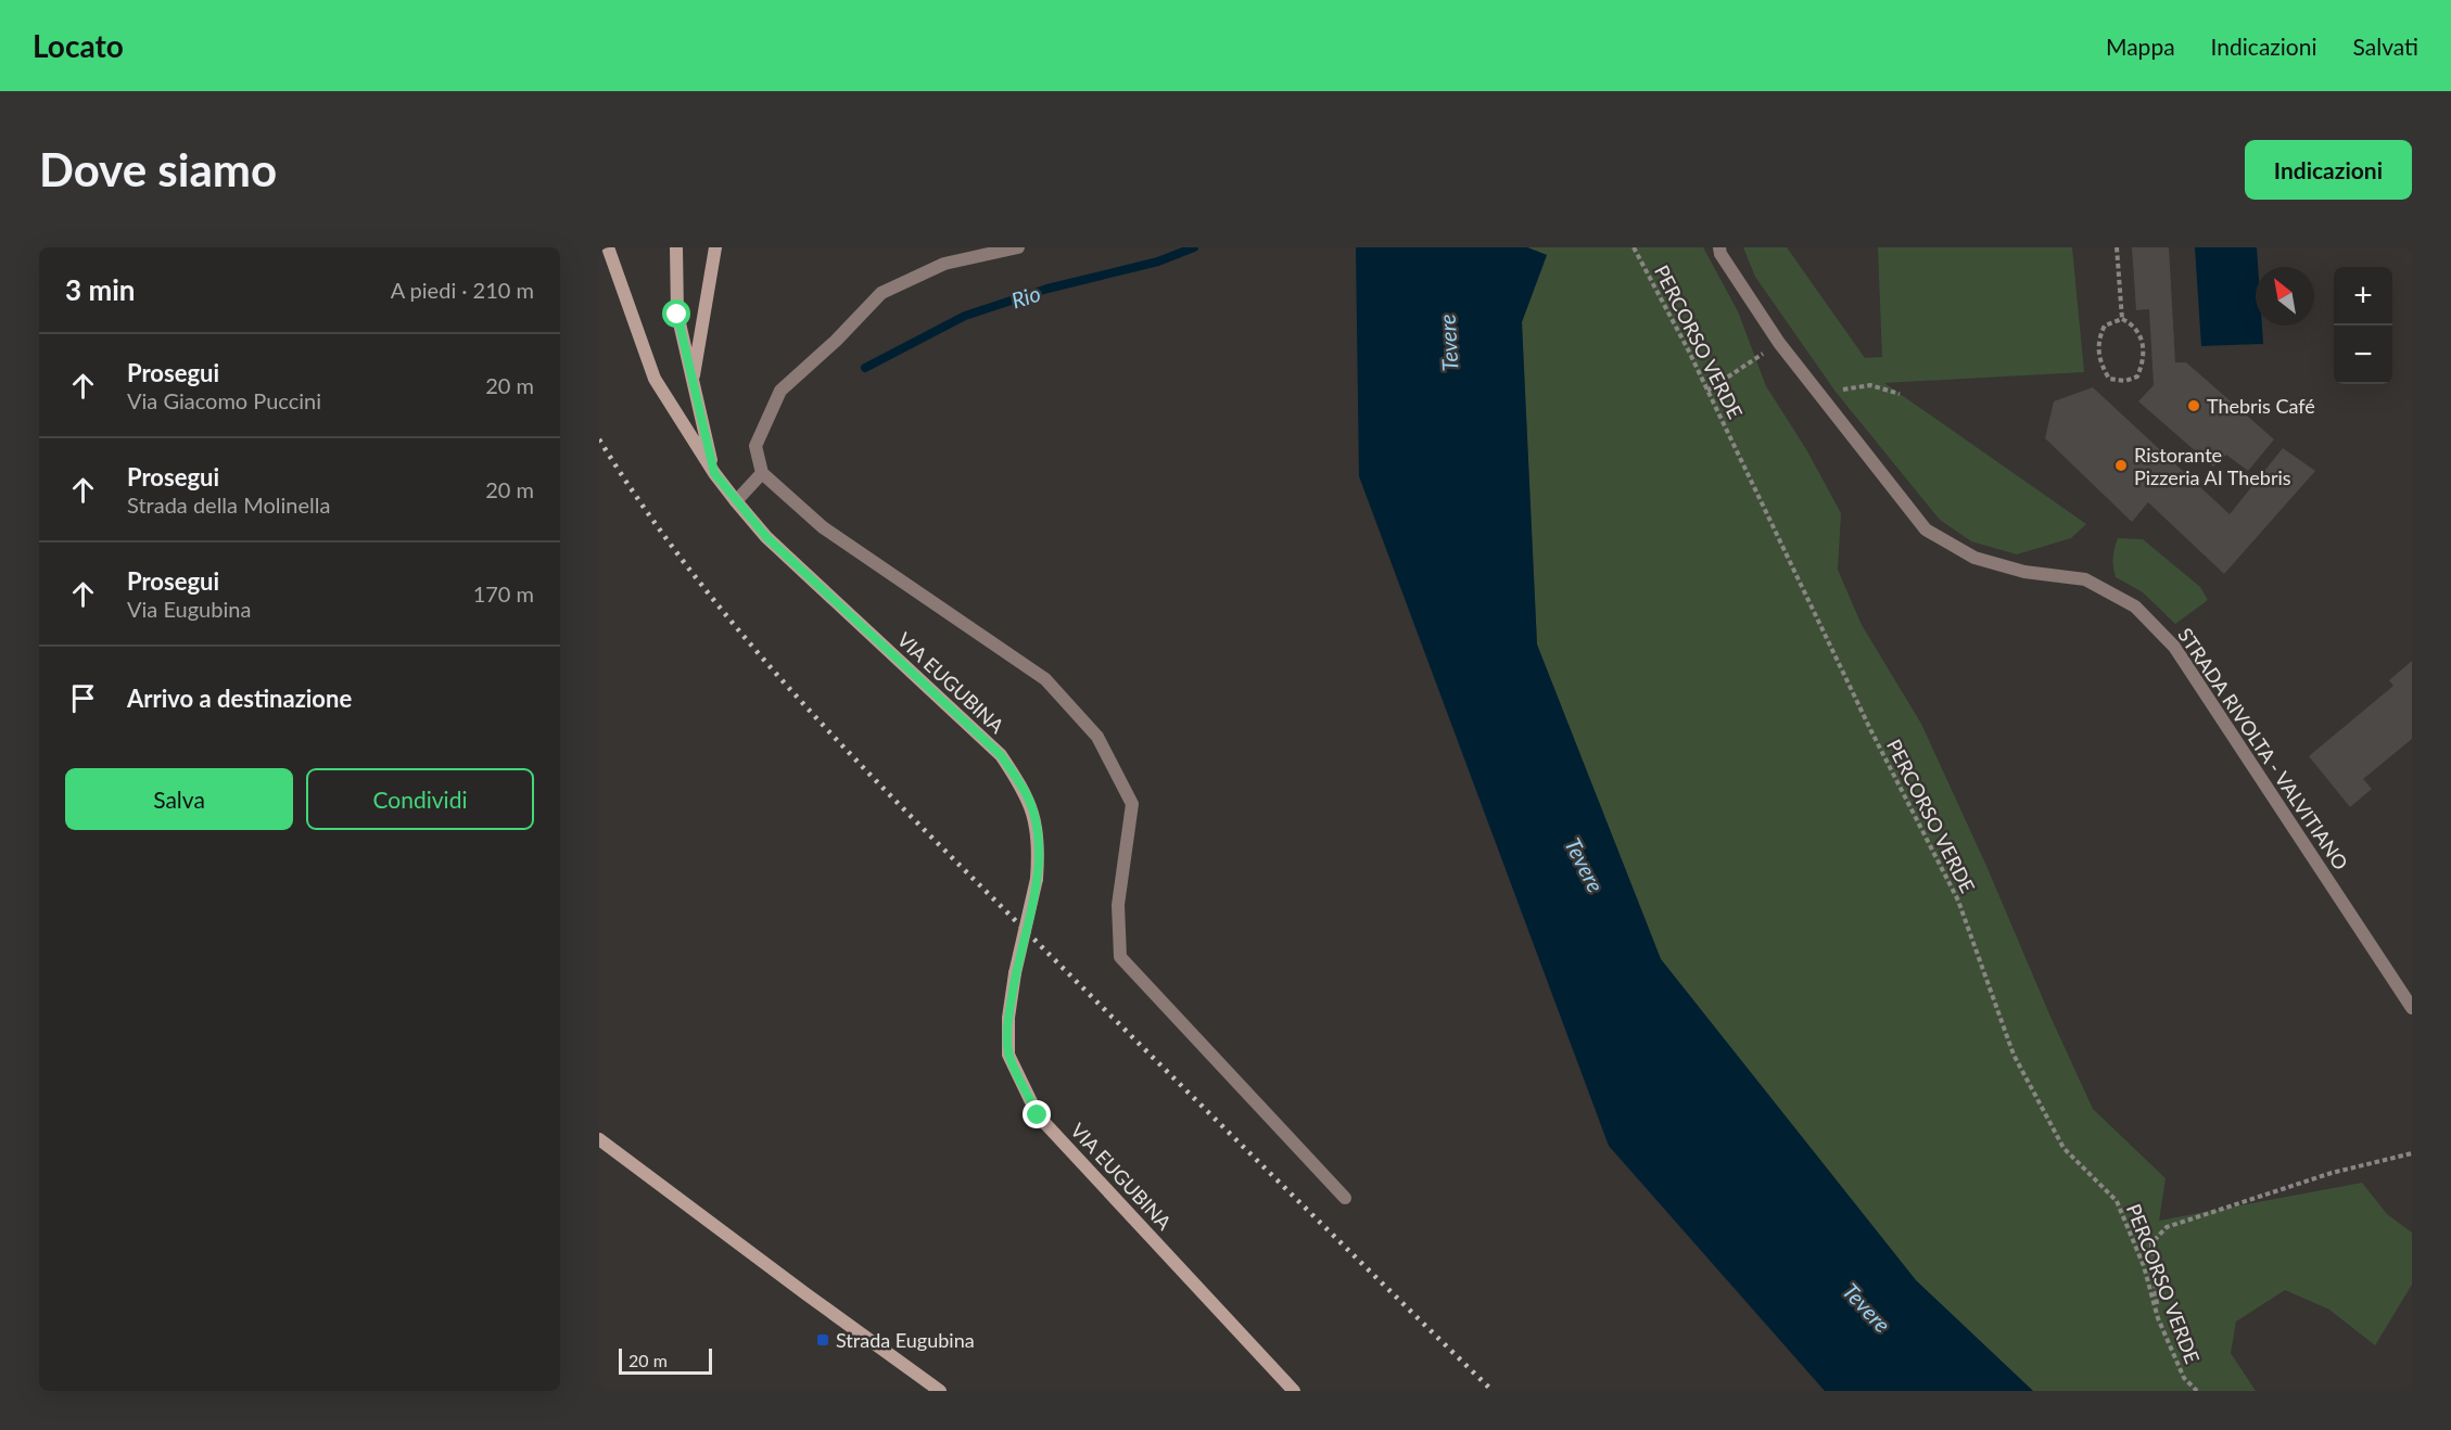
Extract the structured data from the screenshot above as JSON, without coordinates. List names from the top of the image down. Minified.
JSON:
{"streets":{"street":["VIA EUGUBINA"],"lane":["STRADA RIVOLTA - VALVITIANO"],"path":["PERCORSO VERDE"]},"water":["Rio","Tevere"],"places":{"other":["Thebris Café","Ristorante Pizzeria AI Thebris"],"transit":["Strada Eugubina"]},"scale_bar":"20 m","north":"top left","page":{"header":"Locato","nav":["Mappa","Indicazioni","Salvati"],"buttons":["Indicazioni",["Salva","Condividi"]],"title":"Dove siamo","heading":["3 min","A piedi · 210 m"],"map_buttons":["+","−"],"list":[["Prosegui","Via Giacomo Puccini","20 m"],["Prosegui","Strada della Molinella","20 m"],["Prosegui","Via Eugubina","170 m"],"Arrivo a destinazione"],"scale":"20 m"}}
